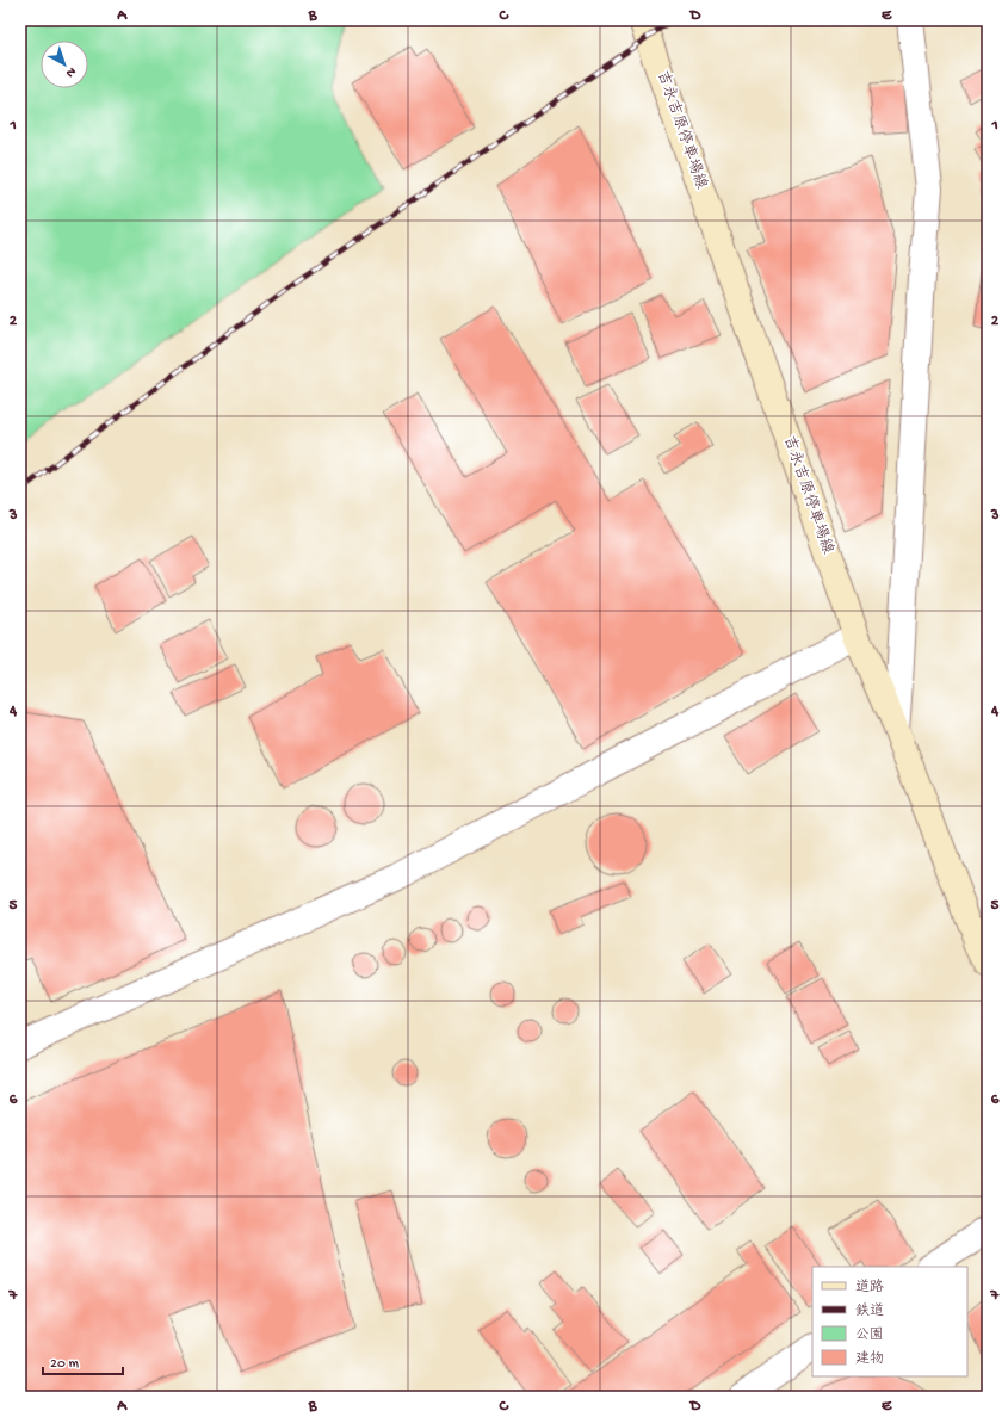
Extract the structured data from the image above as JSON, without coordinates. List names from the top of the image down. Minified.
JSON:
{"streets":{"main road":["吉永吉原停車場線"]},"legend":["道路","鉄道","公園","建物"],"scale_bar":"20 m","north":"bottom right","grid":{"columns":["A","B","C","D","E"],"rows":["1","2","3","4","5","6","7"]}}
